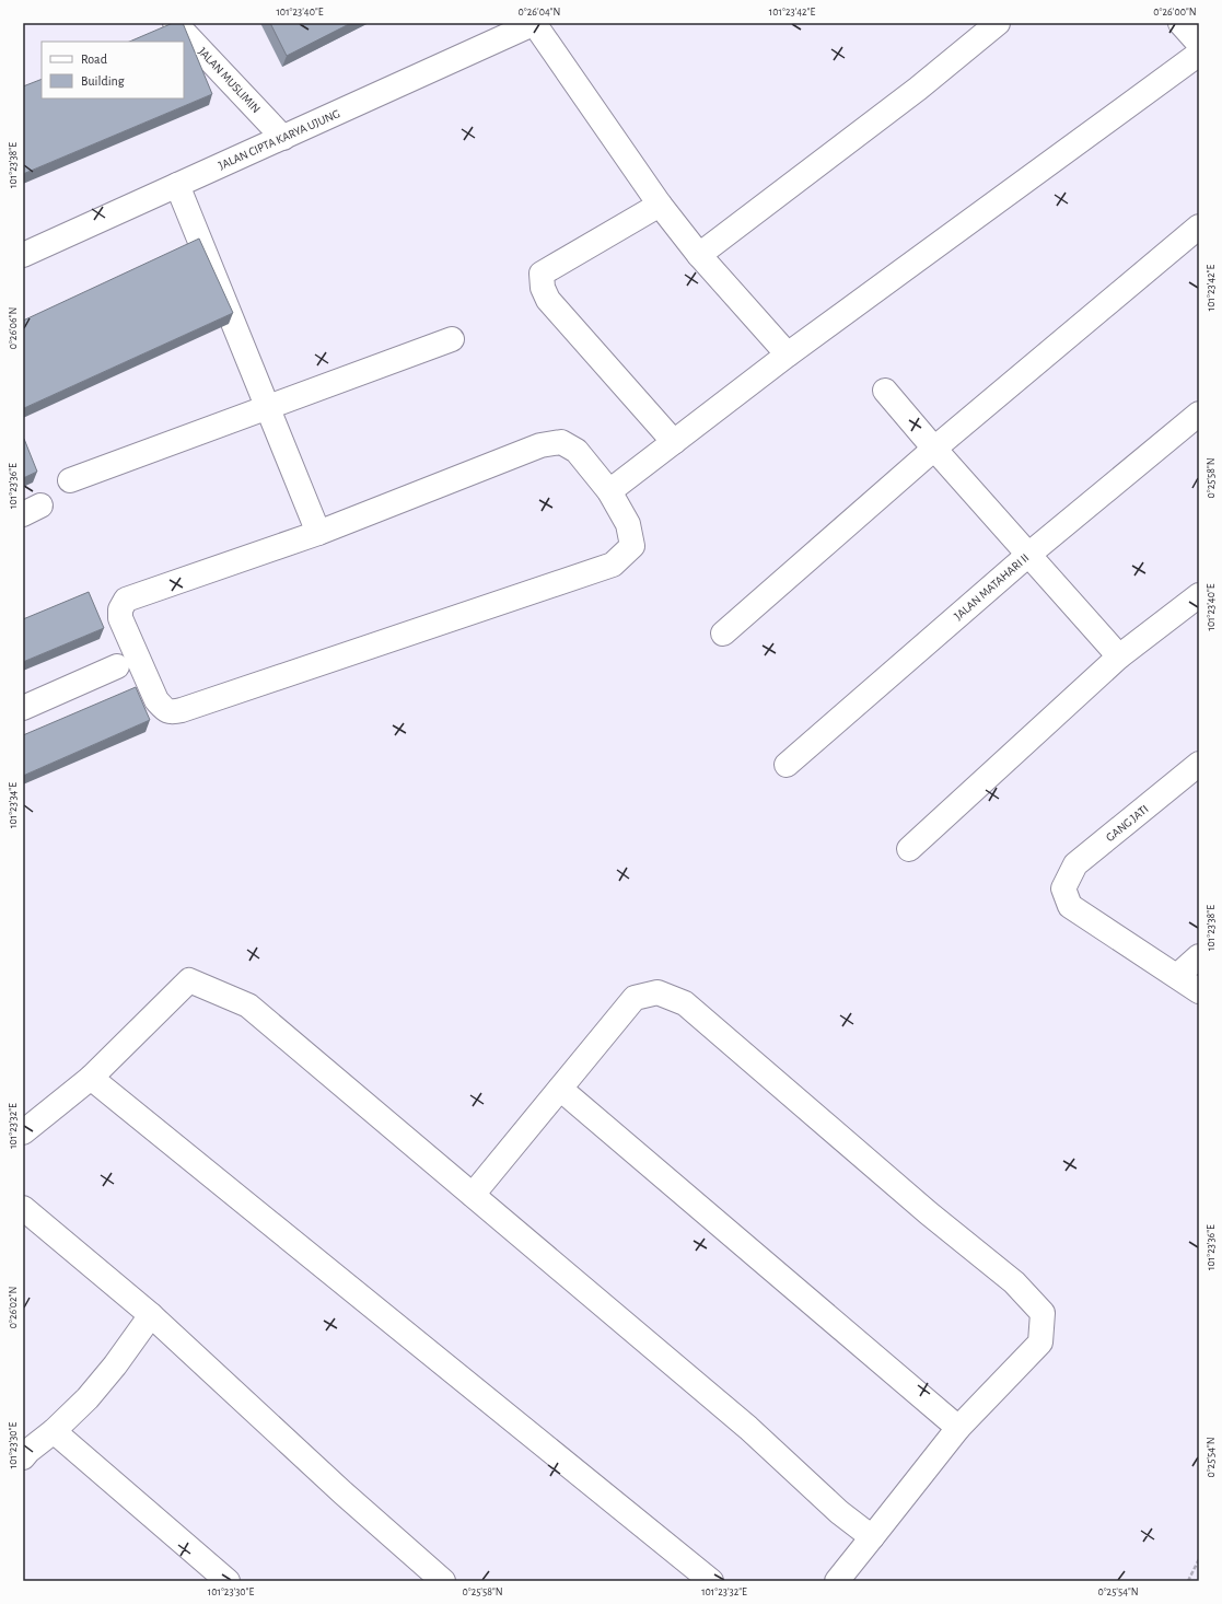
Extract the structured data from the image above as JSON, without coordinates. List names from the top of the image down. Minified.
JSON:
{"streets":{"street":["JALAN MUSLIMIN","JALAN CIPTA KARYA UJUNG","JALAN MATAHARI II","GANG JATI"]},"crossings":[["JALAN MUSLIMIN","JALAN CIPTA KARYA UJUNG"]],"legend":["Road","Building"],"coordinates":["101°23'40\"E","0°26'04\"N","101°23'42\"E","0°26'00\"N","101°23'38\"E","0°26'06\"N","0°25'58\"N","101°23'36\"E","101°23'34\"E","101°23'32\"E","0°26'02\"N","101°23'30\"E","0°25'54\"N"]}
